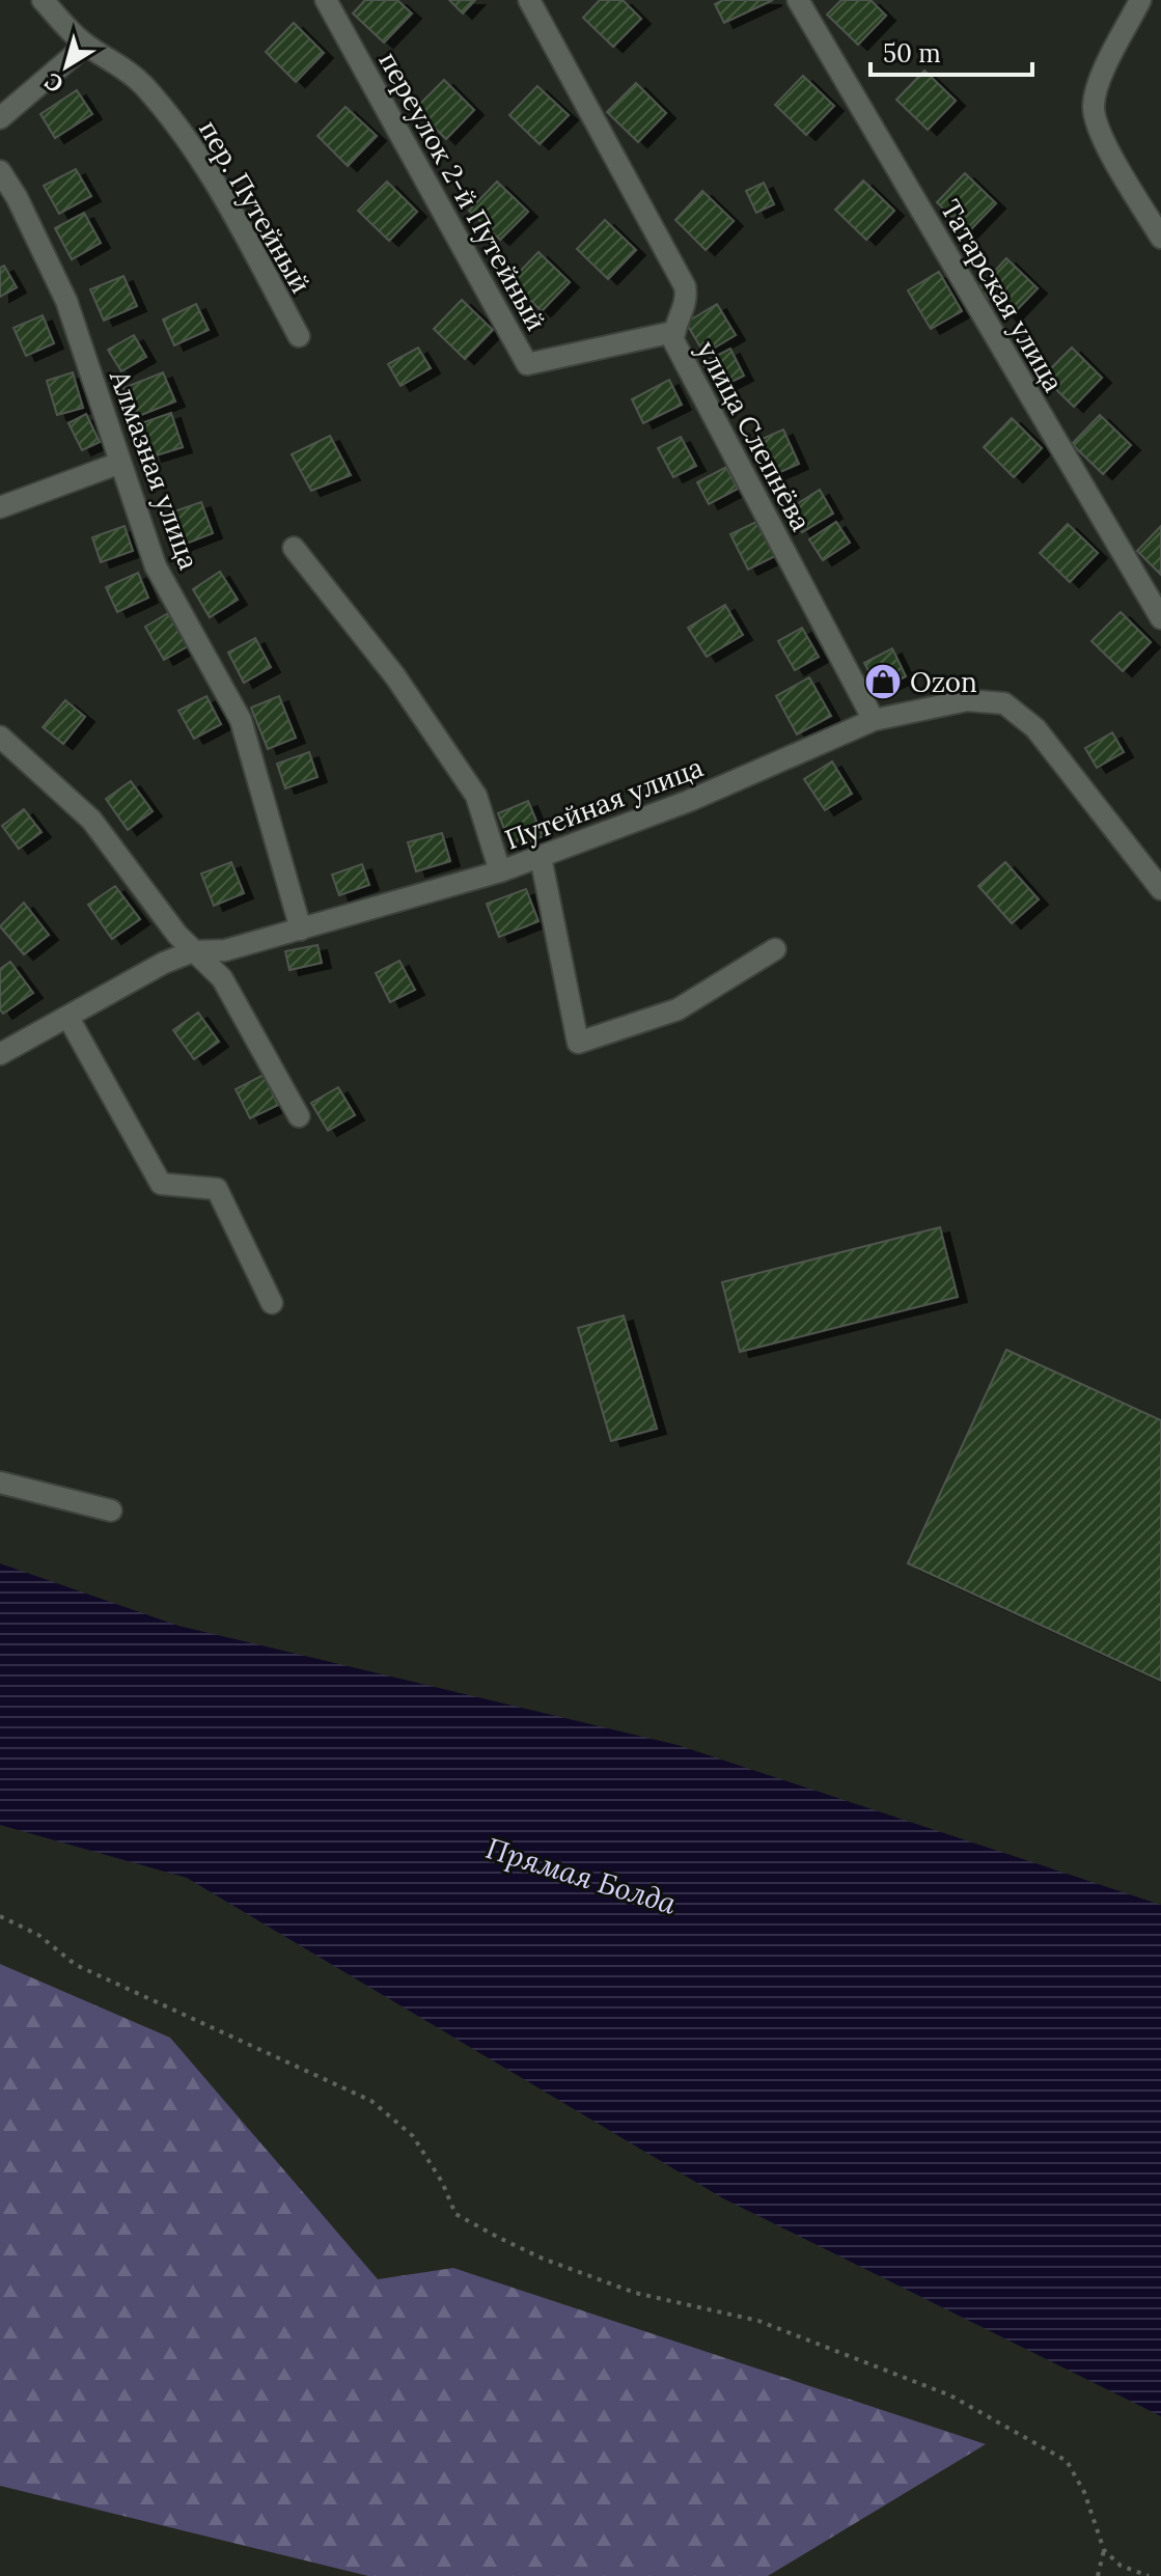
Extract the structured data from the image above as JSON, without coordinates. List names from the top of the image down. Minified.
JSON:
{"streets":{"street":["переулок 2-й Путейный","пер. Путейный","Татарская улица","улица Слепнёва","Алмазная улица","Путейная улица"]},"crossings":[["переулок 2-й Путейный","улица Слепнёва"],["улица Слепнёва","Путейная улица"],["Алмазная улица","Путейная улица"]],"water":["Прямая Болда"],"places":{"shop":["Ozon"]},"scale_bar":"50 m","north":"bottom left"}
